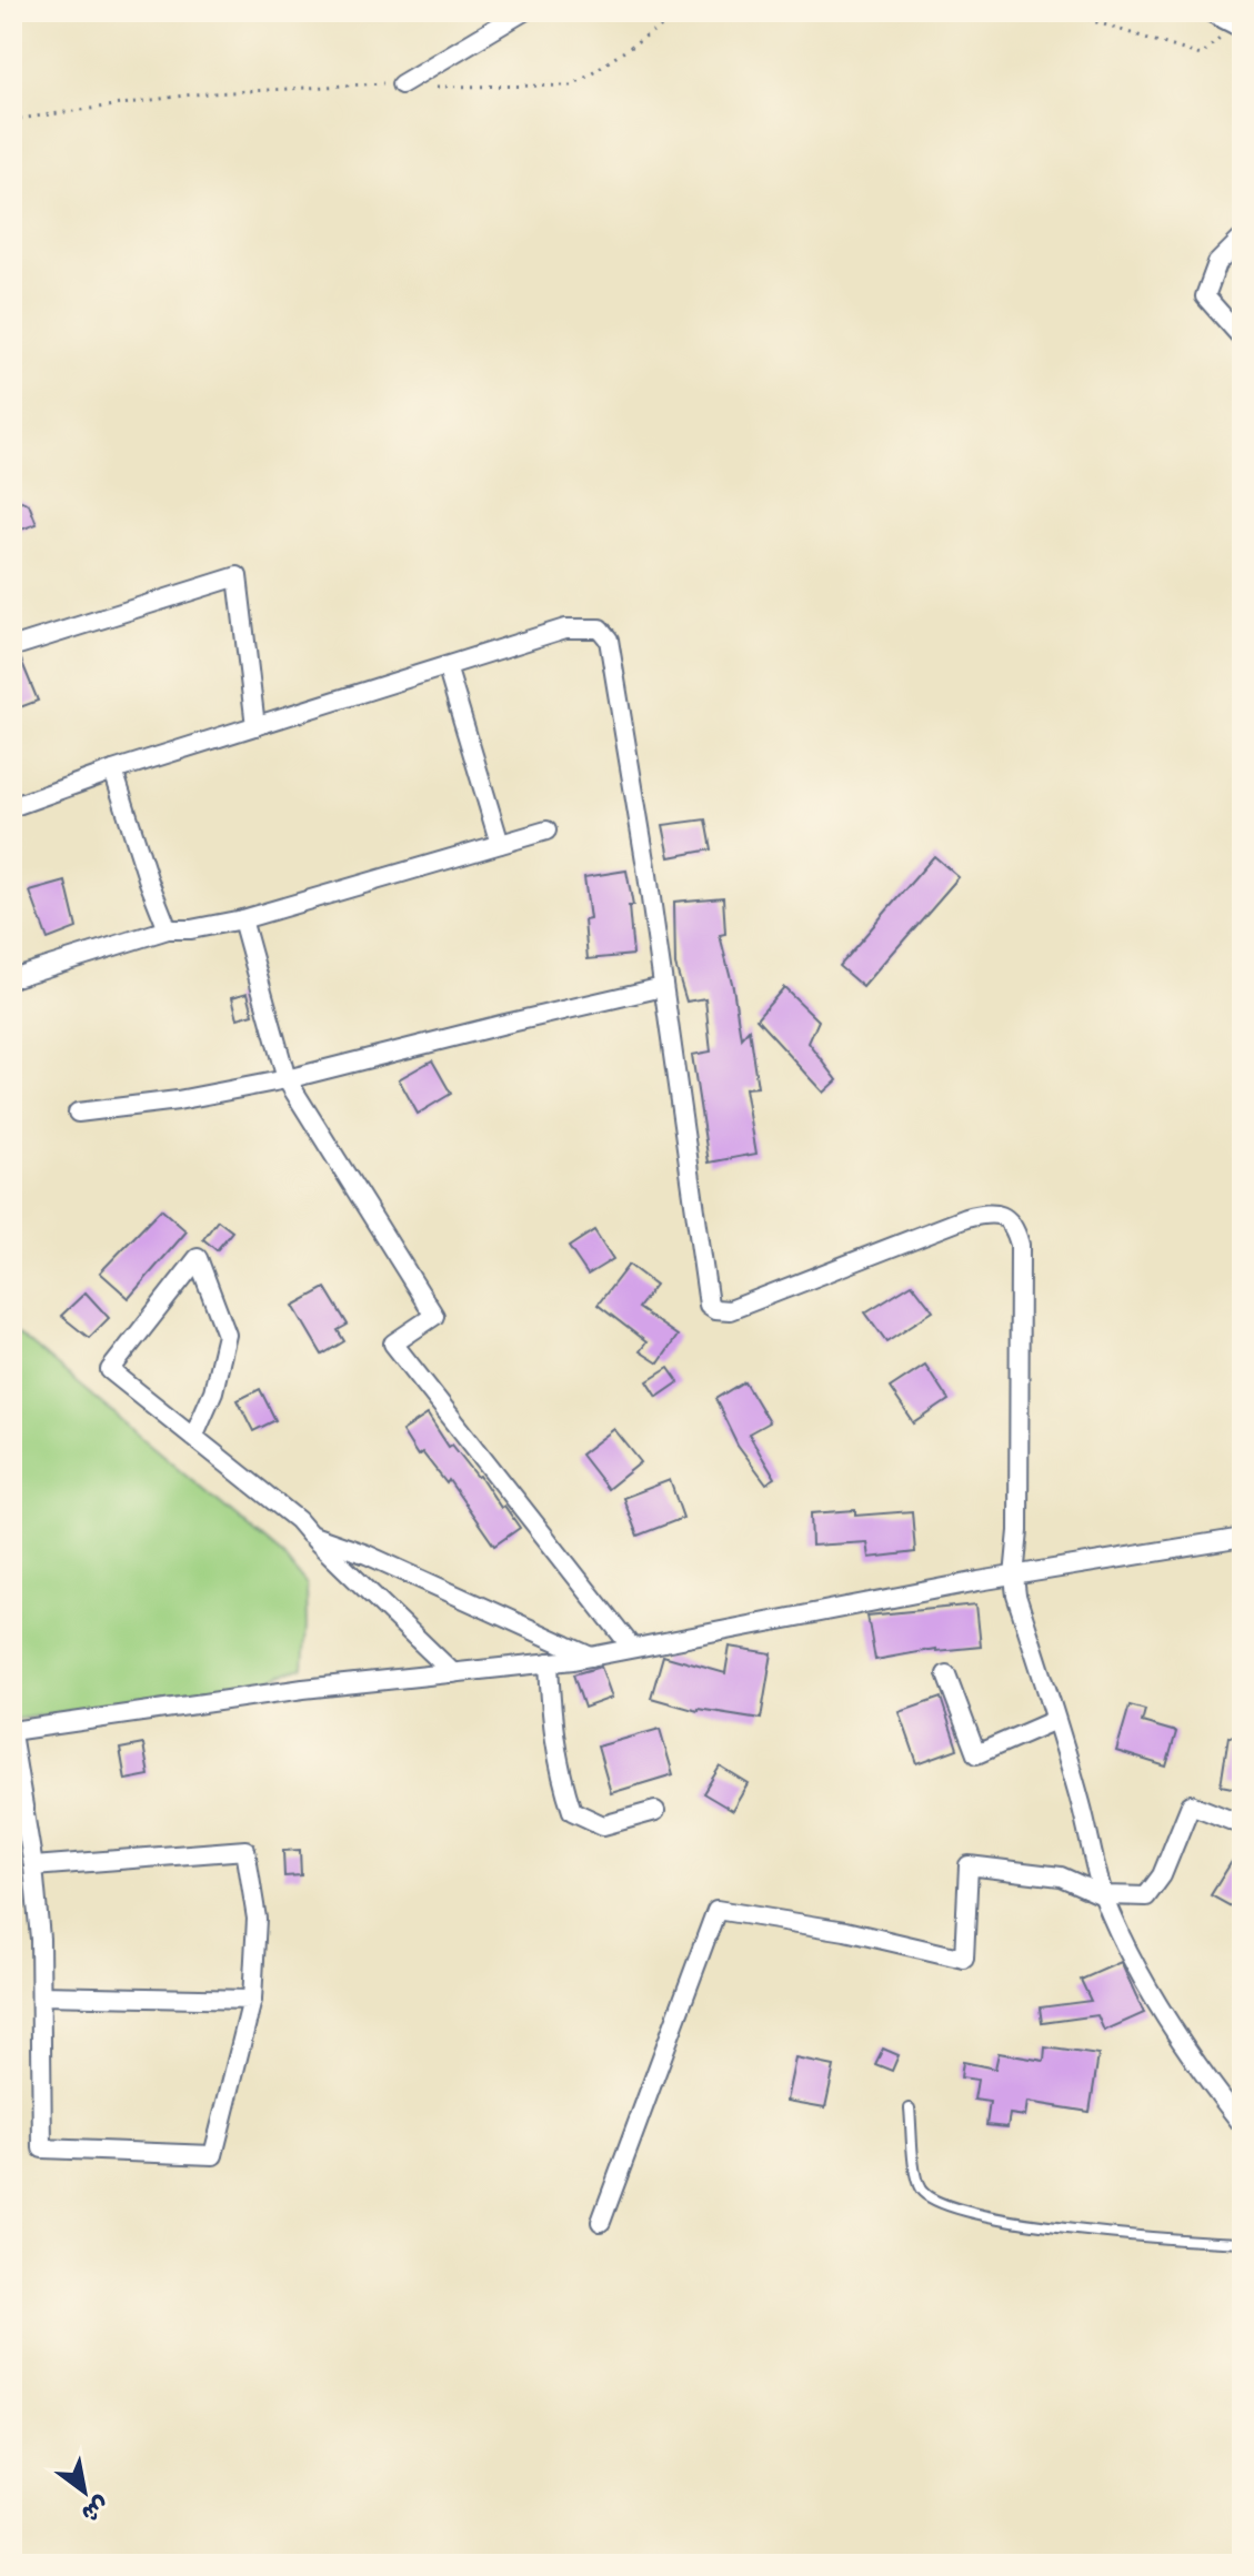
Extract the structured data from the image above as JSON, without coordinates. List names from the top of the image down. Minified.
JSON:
{"north":"bottom right"}
